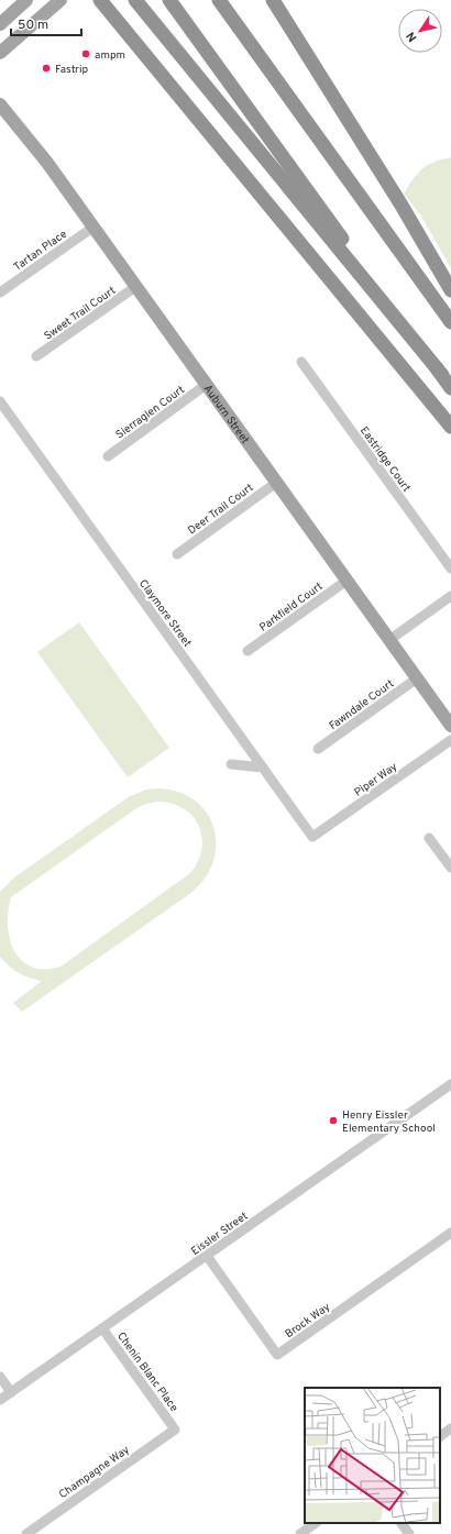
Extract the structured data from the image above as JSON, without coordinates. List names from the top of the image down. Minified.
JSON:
{"streets":{"main road":["Auburn Street"],"street":["Tartan Place","Sweet Trail Court","Sierraglen Court","Eastridge Court","Deer Trail Court","Parkfield Court","Claymore Street","Fawndale Court","Piper Way","Eissler Street","Brock Way","Chenin Blanc Place","Champagne Way"]},"crossings":[["Tartan Place","Auburn Street"],["Sweet Trail Court","Auburn Street"],["Sierraglen Court","Auburn Street"],["Auburn Street","Deer Trail Court"],["Auburn Street","Parkfield Court"],["Auburn Street","Fawndale Court"],["Claymore Street","Piper Way"],["Eissler Street","Brock Way"],["Eissler Street","Chenin Blanc Place"],["Chenin Blanc Place","Champagne Way"]],"places":["ampm","Fastrip","Henry Eissler Elementary School"],"scale_bar":"50 m","north":"bottom left"}
